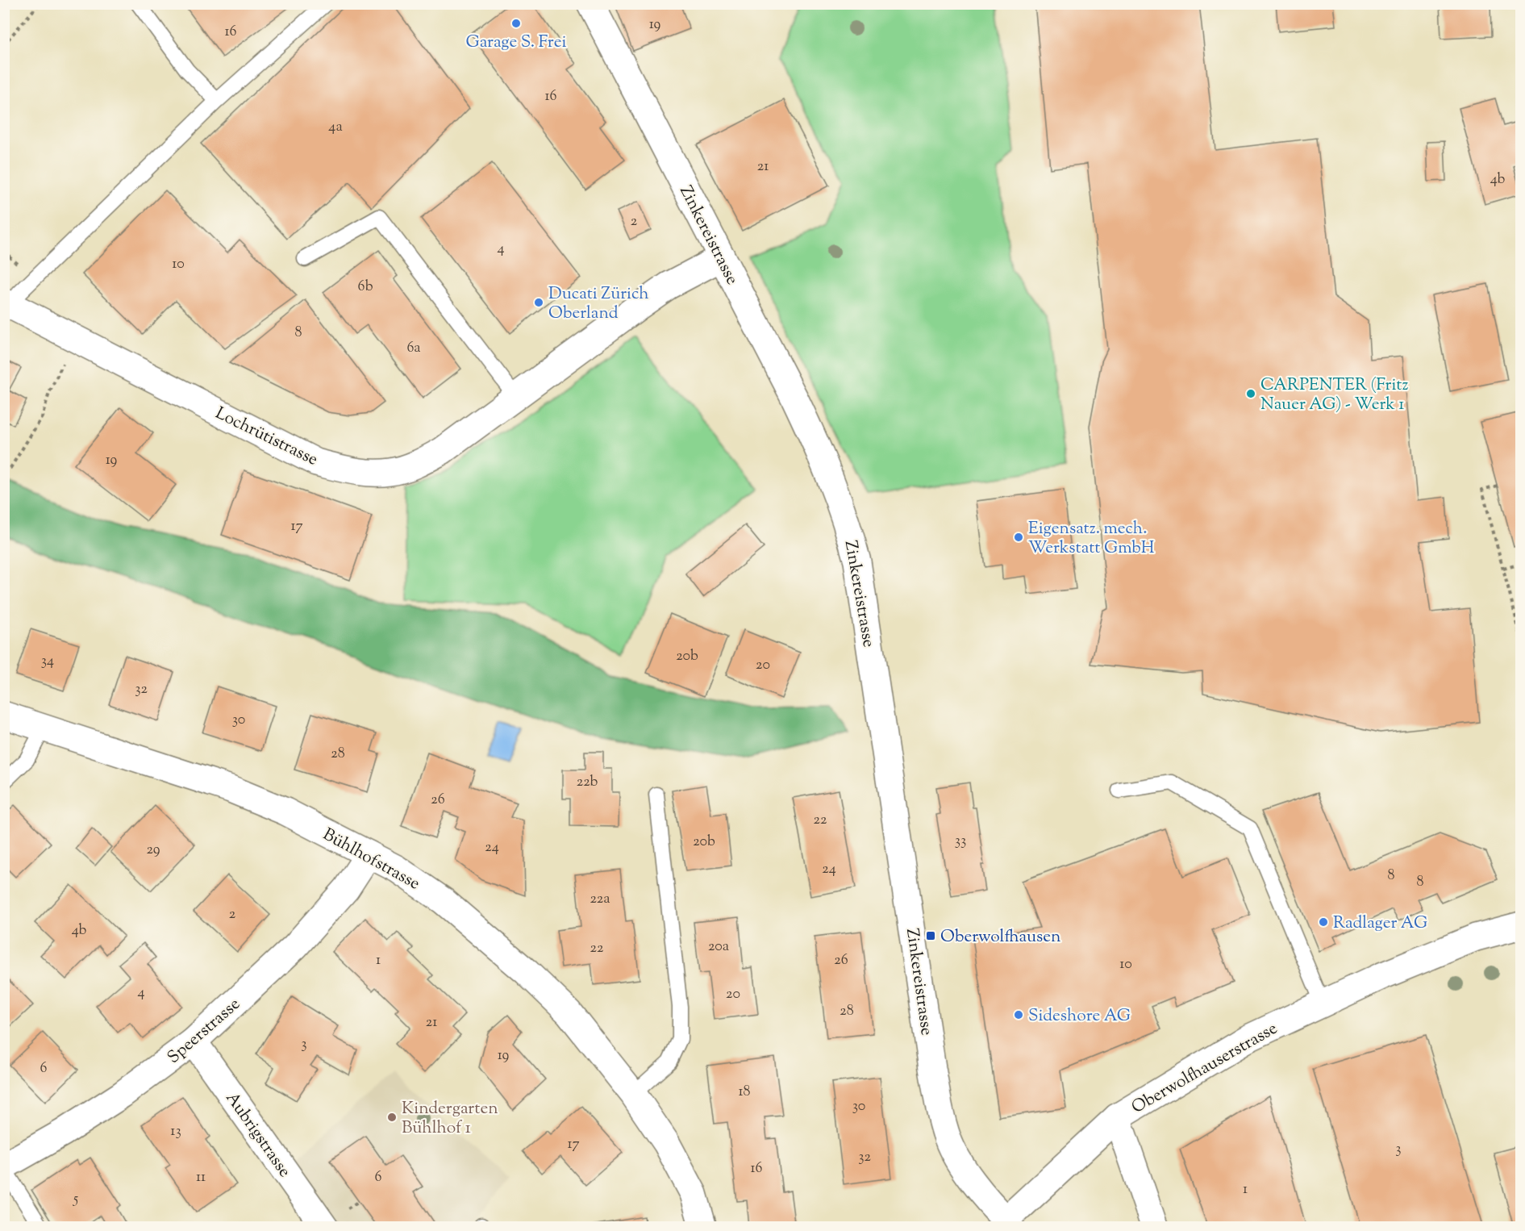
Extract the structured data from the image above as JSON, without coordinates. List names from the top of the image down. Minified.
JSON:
{"streets":{"street":["Zinkereistrasse","Lochrütistrasse","Bühlhofstrasse","Speerstrasse","Oberwolfhauserstrasse","Aubrigstrasse"]},"crossings":[["Zinkereistrasse","Lochrütistrasse"],["Zinkereistrasse","Oberwolfhauserstrasse"],["Bühlhofstrasse","Speerstrasse"],["Speerstrasse","Aubrigstrasse"]],"places":{"other":["Garage S. Frei","Ducati Zürich Oberland","CARPENTER (Fritz Nauer AG) - Werk 1","Eigensatz. mech. Werkstatt GmbH","Radlager AG","Sideshore AG","Kindergarten Bühlhof 1"],"transit":["Oberwolfhausen"]},"house_numbers":["19","16","16","4a","21","4b","2","4","10","6b","8","6a","19","17","20b","34","20","32","30","28","22b","26","22","33","20b","24","29","24","8","8","22a","2","4b","20a","22","1","26","10","4","20","28","21","3","19","6","18","30","13","17","3","32","16","11","6","1","5"]}
